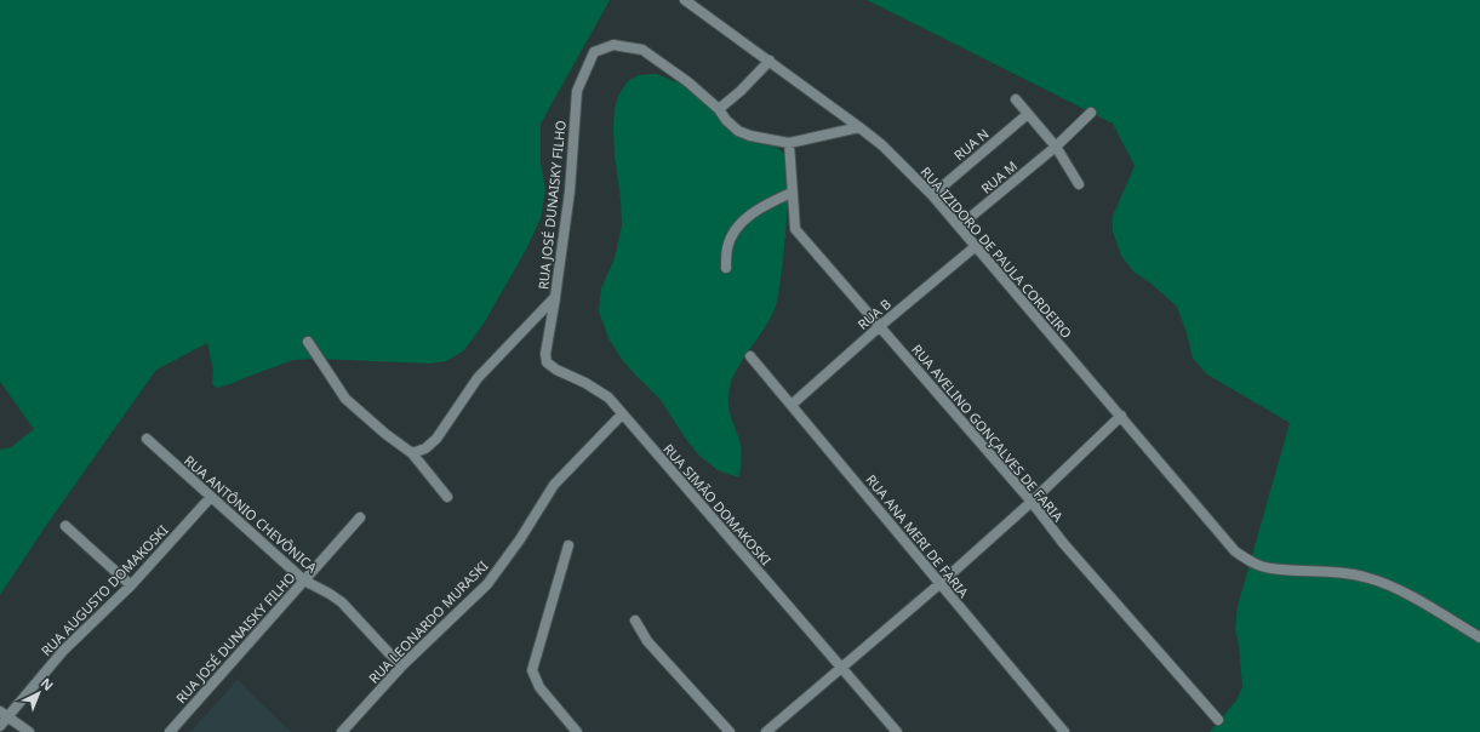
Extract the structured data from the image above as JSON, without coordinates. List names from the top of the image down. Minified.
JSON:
{"streets":{"street":["RUA N","RUA M","RUA JOSÉ DUNAISKY FILHO","RUA IZIDORO DE PAULA CORDEIRO","RUA B","RUA AVELINO GONÇALVES DE FARIA","RUA SIMÃO DOMAKOSKI","RUA ANTÔNIO CHEVÔNICA","RUA ANA MERI DE FARIA","RUA AUGUSTO DOMAKOSKI","RUA LEONARDO MURASKI"]},"crossings":[["RUA N","RUA IZIDORO DE PAULA CORDEIRO"],["RUA M","RUA IZIDORO DE PAULA CORDEIRO"],["RUA JOSÉ DUNAISKY FILHO","RUA AVELINO GONÇALVES DE FARIA"],["RUA JOSÉ DUNAISKY FILHO","RUA SIMÃO DOMAKOSKI"],["RUA JOSÉ DUNAISKY FILHO","RUA ANTÔNIO CHEVÔNICA"],["RUA IZIDORO DE PAULA CORDEIRO","RUA B"],["RUA B","RUA AVELINO GONÇALVES DE FARIA"],["RUA B","RUA ANA MERI DE FARIA"],["RUA SIMÃO DOMAKOSKI","RUA LEONARDO MURASKI"],["RUA ANTÔNIO CHEVÔNICA","RUA AUGUSTO DOMAKOSKI"],["RUA ANTÔNIO CHEVÔNICA","RUA LEONARDO MURASKI"]],"north":"top right"}
